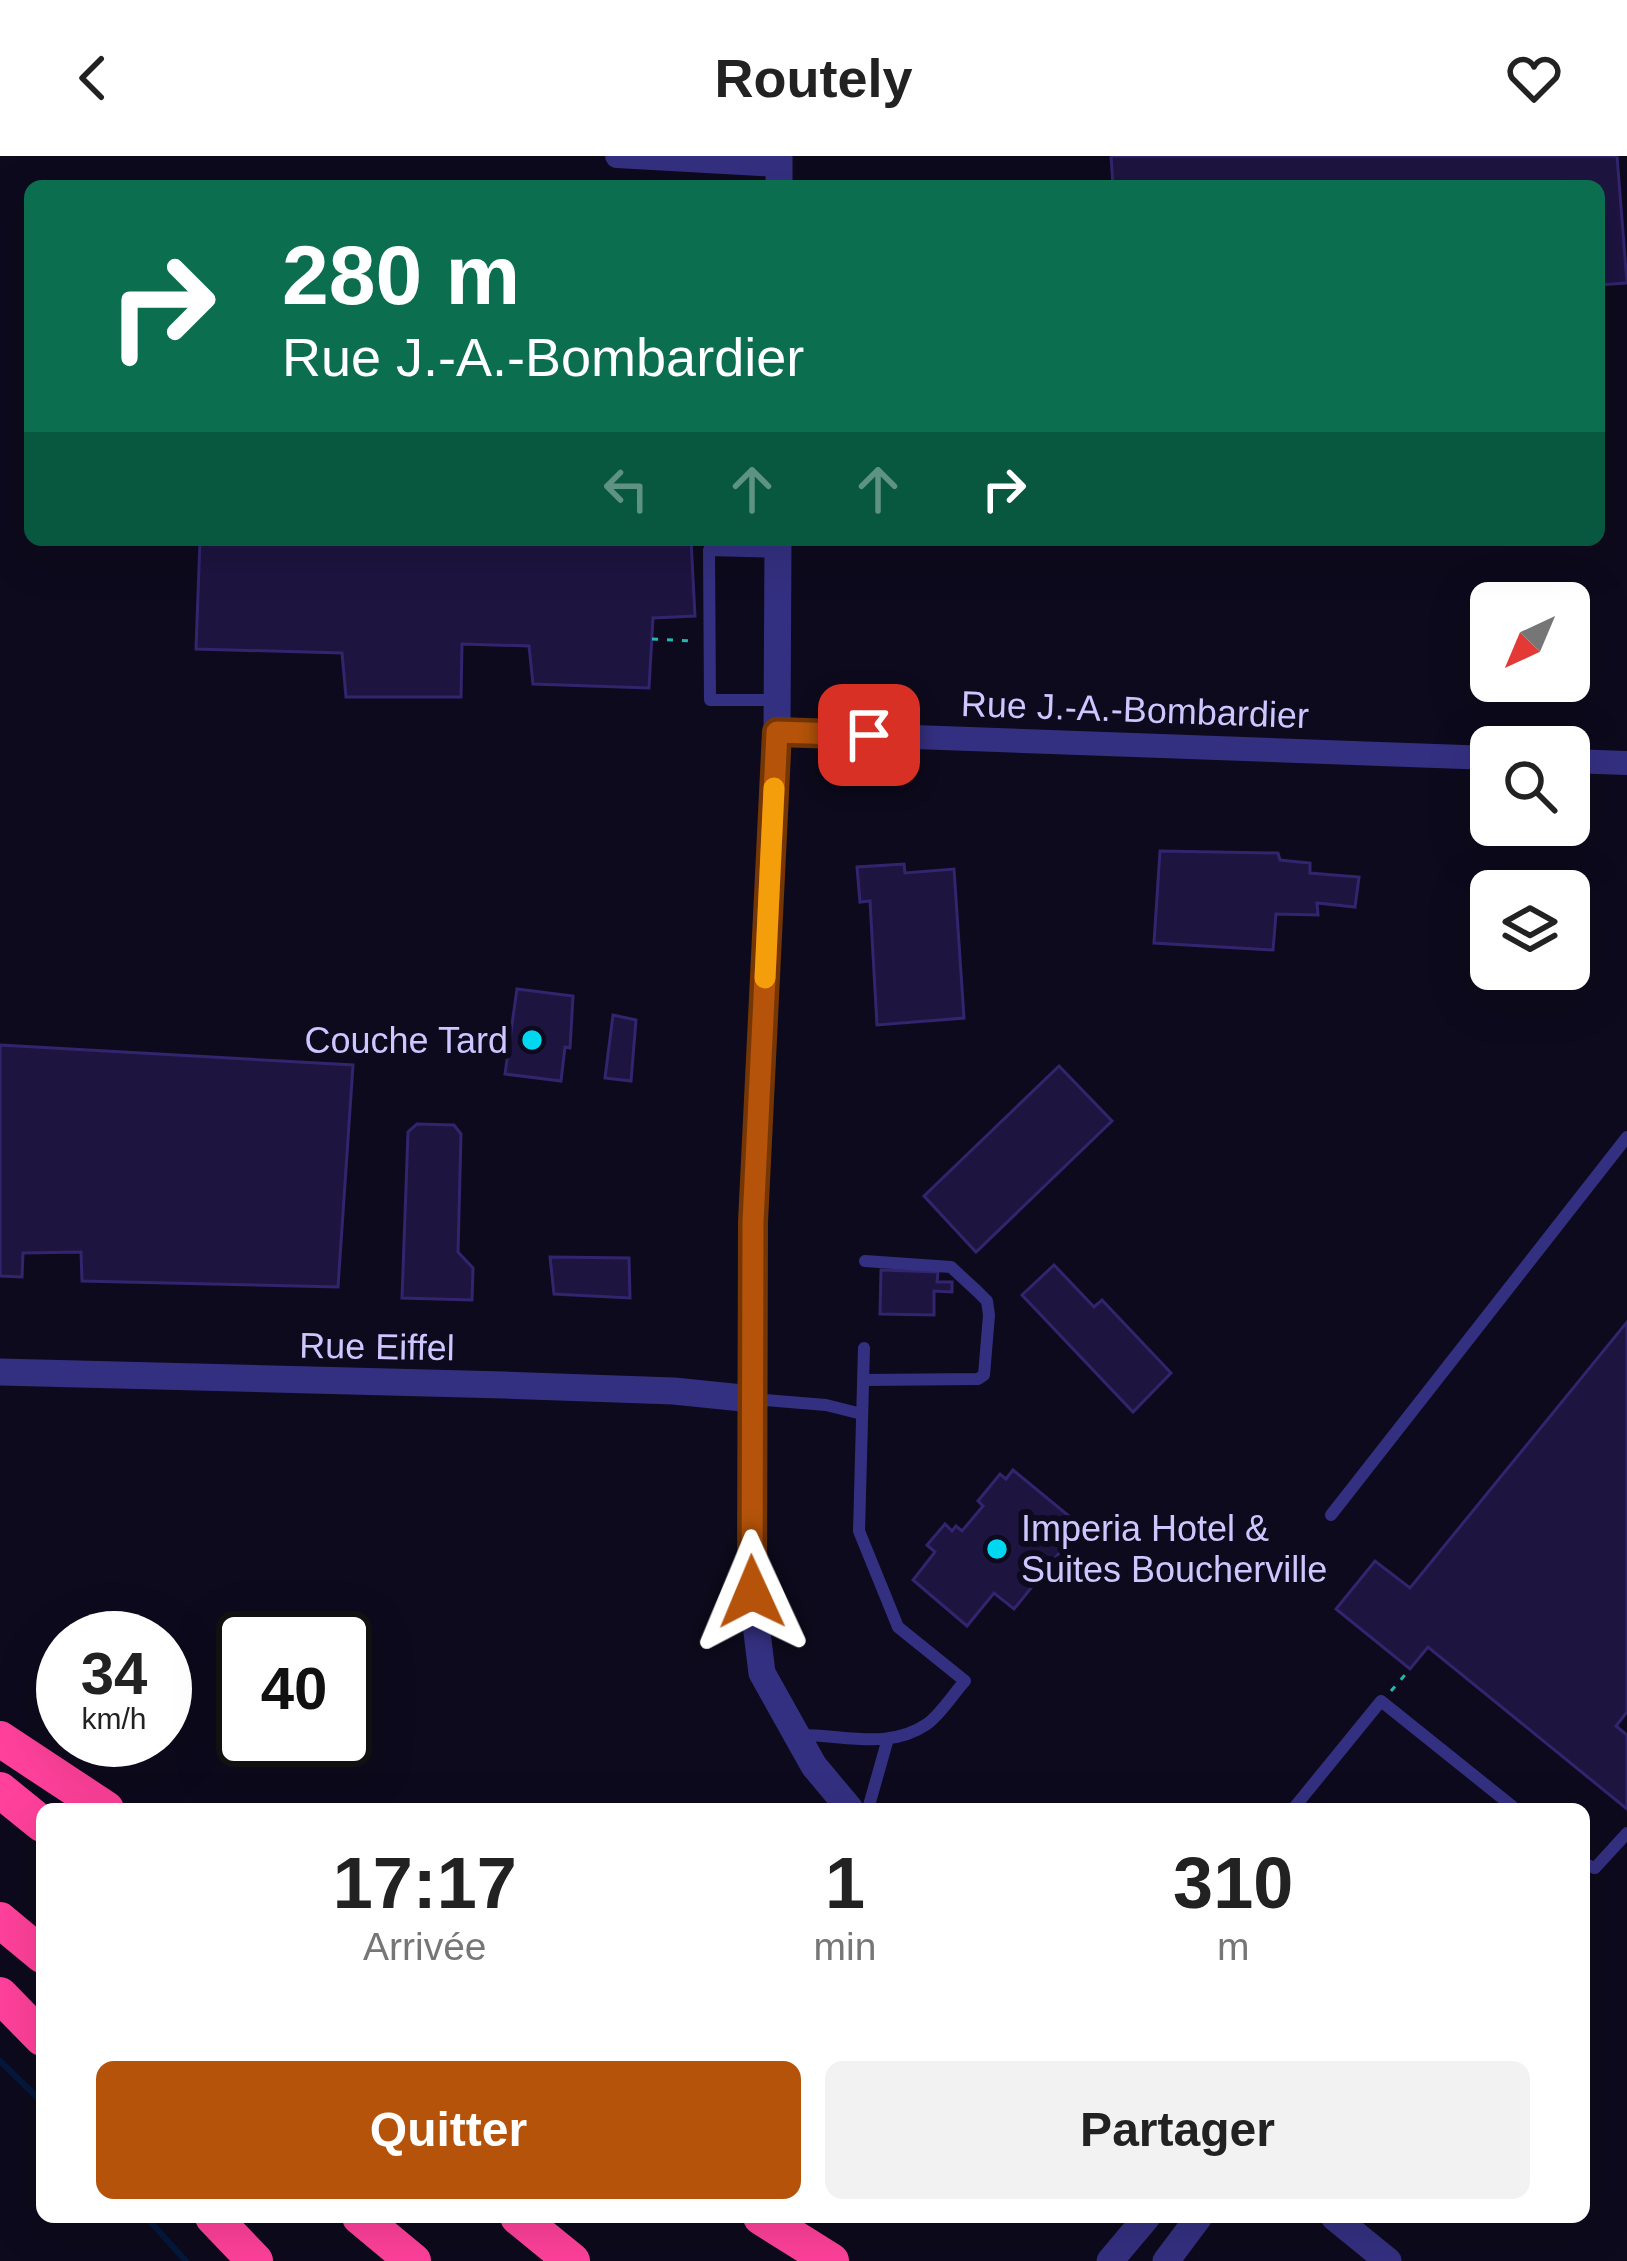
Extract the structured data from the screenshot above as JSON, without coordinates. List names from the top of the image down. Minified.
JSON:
{"streets":{"street":["Rue J.-A.-Bombardier","Rue Eiffel"]},"places":["Couche Tard","Imperia Hotel & Suites Boucherville"],"north":"bottom left","page":{"header":"Routely","turn":["280 m","Rue J.-A.-Bombardier"],"speed":"34 km/h","limit":"40","eta":["17:17","Arrivée","1","min","310","m"],"buttons":["Quitter","Partager"]}}
